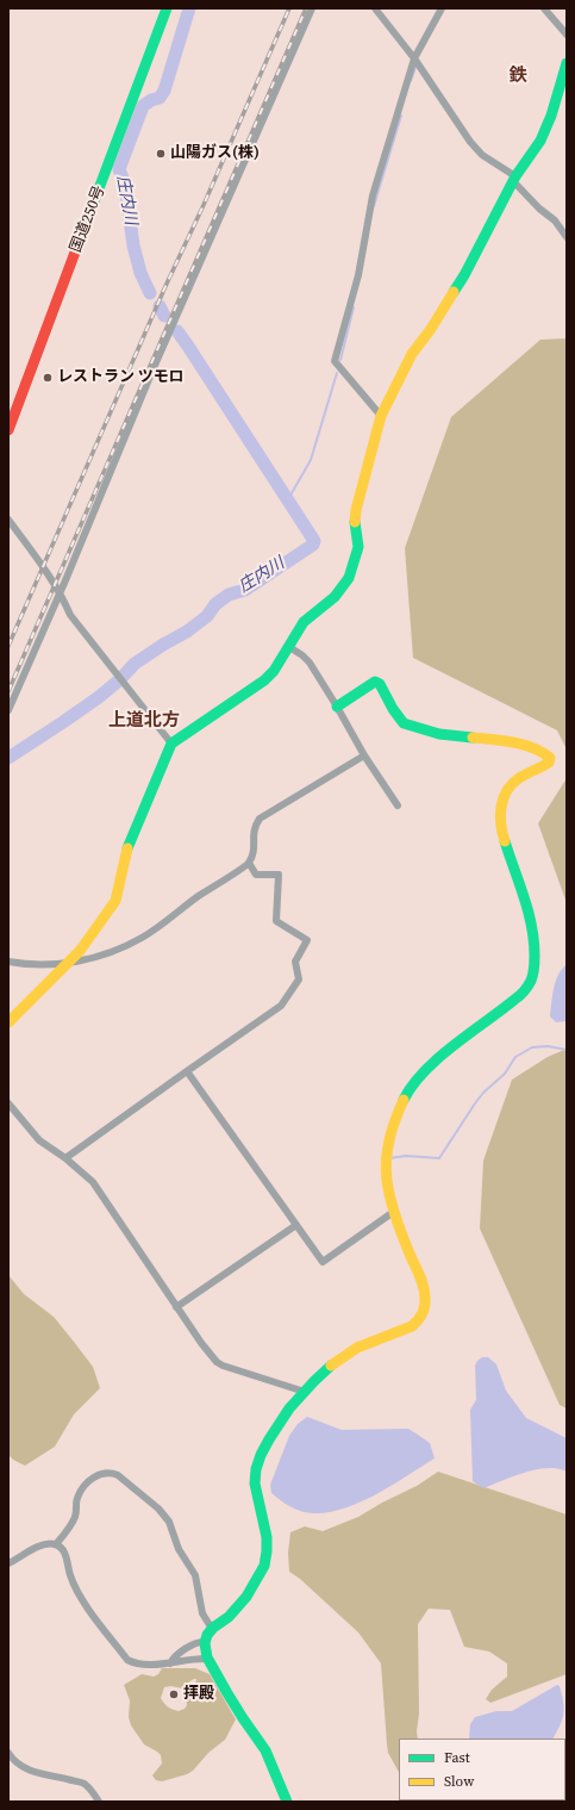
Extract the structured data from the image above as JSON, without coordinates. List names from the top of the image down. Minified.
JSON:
{"streets":{"main road":["国道250号"]},"districts":["鉄","上道北方"],"water":["庄内川"],"places":["山陽ガス(株)","レストラン ツモロ","拝殿"],"legend":["Fast","Slow"]}
